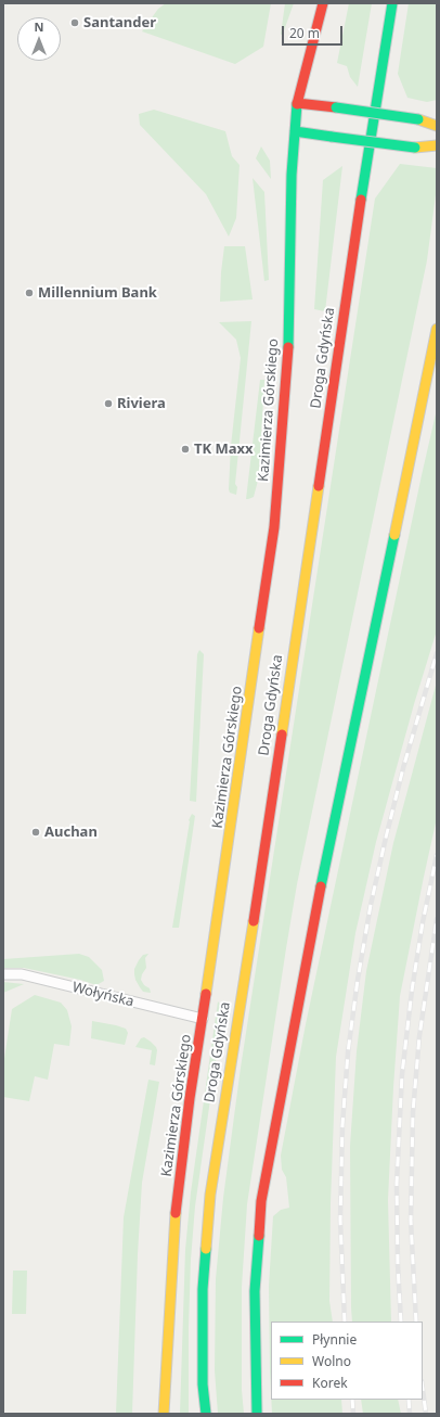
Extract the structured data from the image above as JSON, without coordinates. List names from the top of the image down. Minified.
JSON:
{"streets":{"main road":["Droga Gdyńska","Kazimierza Górskiego"],"lane":["Wołyńska"]},"crossings":[["Kazimierza Górskiego","Wołyńska"]],"places":["Santander","Millennium Bank","Riviera","TK Maxx","Auchan"],"legend":["Płynnie","Wolno","Korek"],"scale_bar":"20 m","north":"top"}
